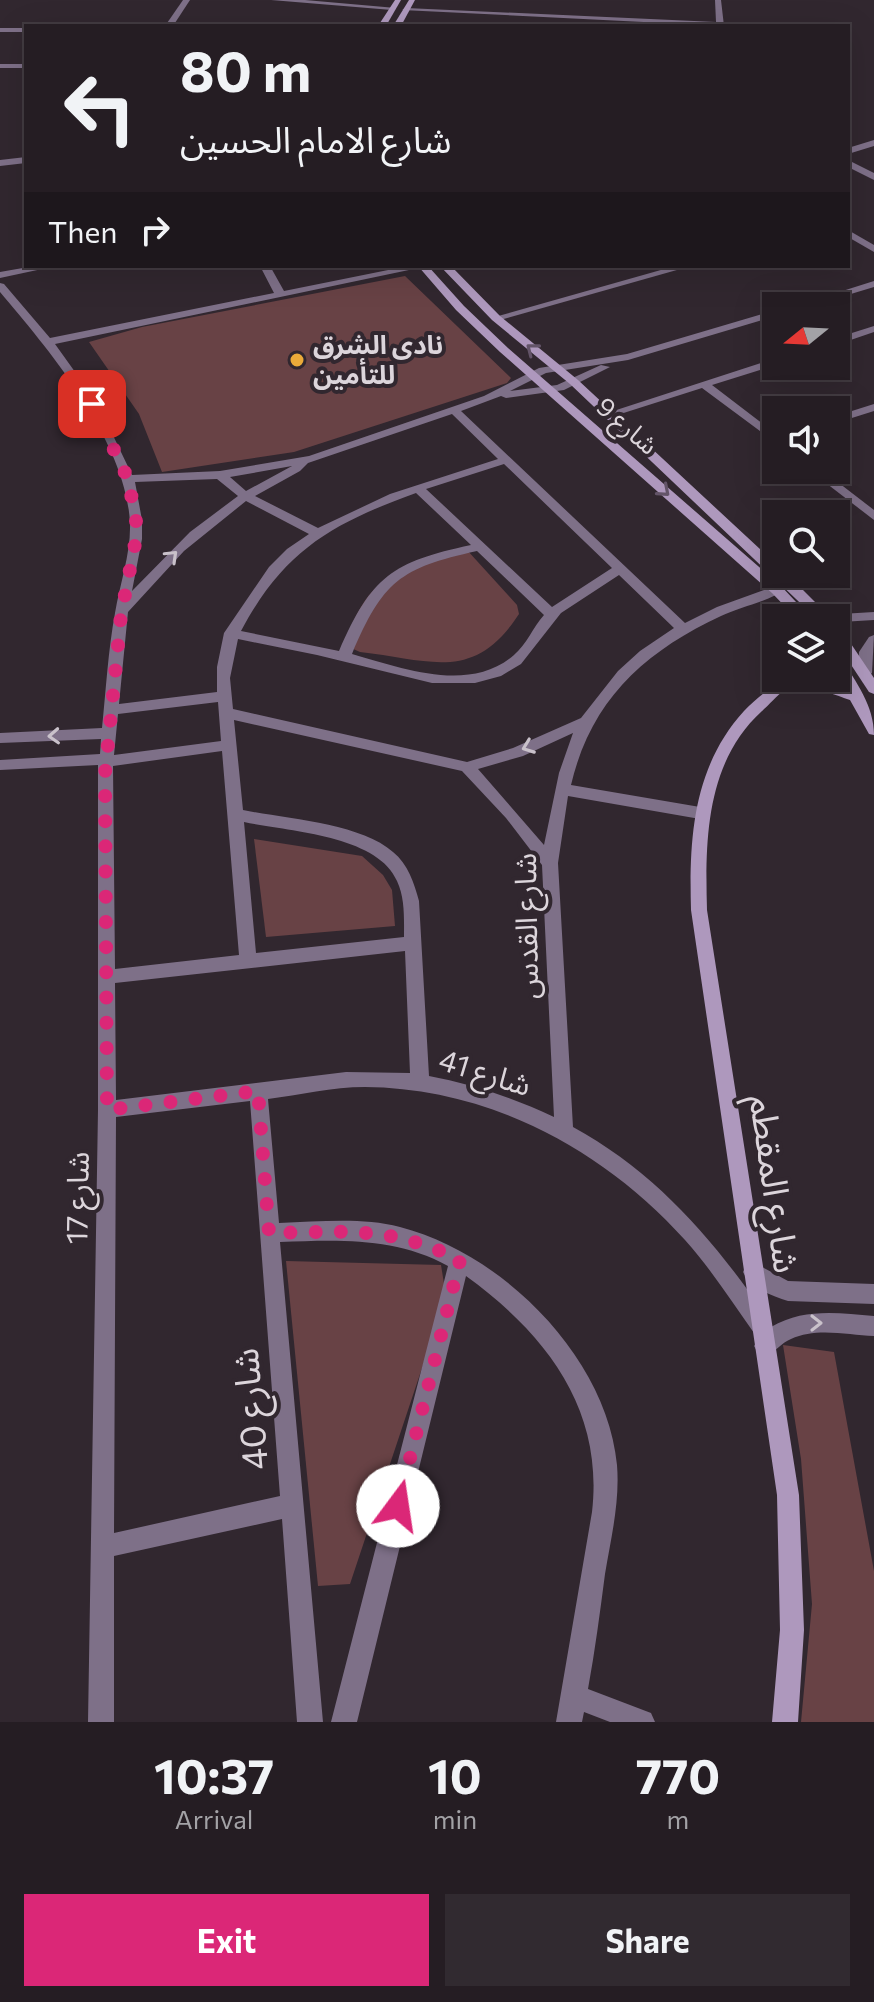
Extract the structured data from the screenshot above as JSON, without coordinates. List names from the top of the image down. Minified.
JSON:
{"streets":{"main road":["شارع 9","شارع المقطم"],"street":["شارع القدس","شارع 41","شارع 17","شارع 40"]},"crossings":[["شارع القدس","شارع 41"],["شارع 41","شارع المقطم"],["شارع 41","شارع 17"],["شارع 41","شارع 40"]],"places":["نادى الشرق للتأمين"],"north":"left","page":{"turn":["80 m","شارع الامام الحسين"],"then":"Then","eta":["10:37","Arrival","10","min","770","m"],"buttons":["Exit","Share"]}}
